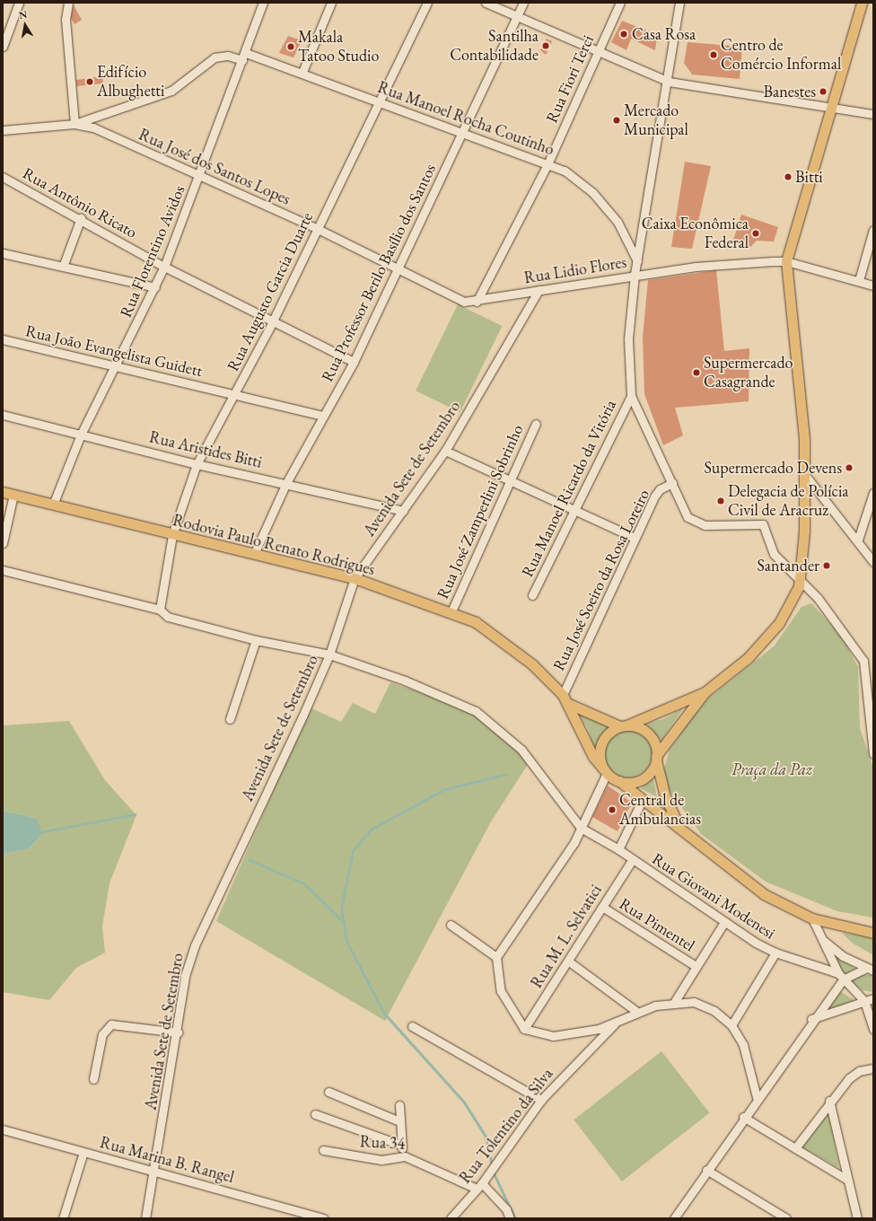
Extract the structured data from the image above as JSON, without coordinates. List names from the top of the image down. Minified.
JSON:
{"streets":{"main road":["Rodovia Paulo Renato Rodrigues"],"street":["Rua Fiori Terci","Rua Manoel Rocha Coutinho","Rua José dos Santos Lopes","Rua Antônio Ricato","Rua Florentino Avidos","Rua Lidio Flores","Rua Professor Berilo Basílio dos Santos","Rua Augusto Garcia Duarte","Rua João Evangelista Guidett","Rua Aristides Bitti","Avenida Sete de Setembro","Rua Manoel Ricardo da Vitória","Rua José Zamperlini Sobrinho","Rua José Soeiro da Rosa Loreiro","Rua Giovani Modenesi","Rua Pimentel","Rua M. L. Selvatici","Rua Tolentino da Silva","Rua 34","Rua Marina B. Rangel"]},"crossings":[["Rua Fiori Terci","Rua Manoel Rocha Coutinho"],["Rua Fiori Terci","Rua José dos Santos Lopes"],["Rua Fiori Terci","Rua Lidio Flores"],["Rua Manoel Rocha Coutinho","Rua José dos Santos Lopes"],["Rua Manoel Rocha Coutinho","Rua Florentino Avidos"],["Rua Manoel Rocha Coutinho","Rua Professor Berilo Basílio dos Santos"],["Rua Manoel Rocha Coutinho","Rua Augusto Garcia Duarte"],["Rua José dos Santos Lopes","Rua Florentino Avidos"],["Rua José dos Santos Lopes","Rua Lidio Flores"],["Rua José dos Santos Lopes","Rua Professor Berilo Basílio dos Santos"],["Rua José dos Santos Lopes","Rua Augusto Garcia Duarte"],["Rua Antônio Ricato","Rua Florentino Avidos"],["Rua Antônio Ricato","Rua Professor Berilo Basílio dos Santos"],["Rua Antônio Ricato","Rua Augusto Garcia Duarte"],["Rua Florentino Avidos","Rua João Evangelista Guidett"],["Rua Florentino Avidos","Rua Aristides Bitti"],["Rua Florentino Avidos","Rodovia Paulo Renato Rodrigues"],["Rua Lidio Flores","Avenida Sete de Setembro"],["Rua Professor Berilo Basílio dos Santos","Rua João Evangelista Guidett"],["Rua Professor Berilo Basílio dos Santos","Rua Aristides Bitti"],["Rua Professor Berilo Basílio dos Santos","Rodovia Paulo Renato Rodrigues"],["Rua Augusto Garcia Duarte","Rua João Evangelista Guidett"],["Rua Augusto Garcia Duarte","Rua Aristides Bitti"],["Rua Augusto Garcia Duarte","Rodovia Paulo Renato Rodrigues"],["Rua Aristides Bitti","Avenida Sete de Setembro"],["Avenida Sete de Setembro","Rodovia Paulo Renato Rodrigues"],["Avenida Sete de Setembro","Rua Marina B. Rangel"],["Rua José Zamperlini Sobrinho","Rodovia Paulo Renato Rodrigues"],["Rodovia Paulo Renato Rodrigues","Rua José Soeiro da Rosa Loreiro"],["Rua Giovani Modenesi","Rua M. L. Selvatici"],["Rua Pimentel","Rua M. L. Selvatici"],["Rua Tolentino da Silva","Rua 34"]],"parks":["Praça da Paz"],"places":["Casa Rosa","Santilha Contabilidade","Makala Tatoo Studio","Centro de Comércio Informal","Edifício Albughetti","Banestes","Mercado Municipal","Bitti","Caixa Econômica Federal","Supermercado Casagrande","Supermercado Devens","Delegacia de Polícia Civil de Aracruz","Santander","Central de Ambulancias"],"north":"top"}
